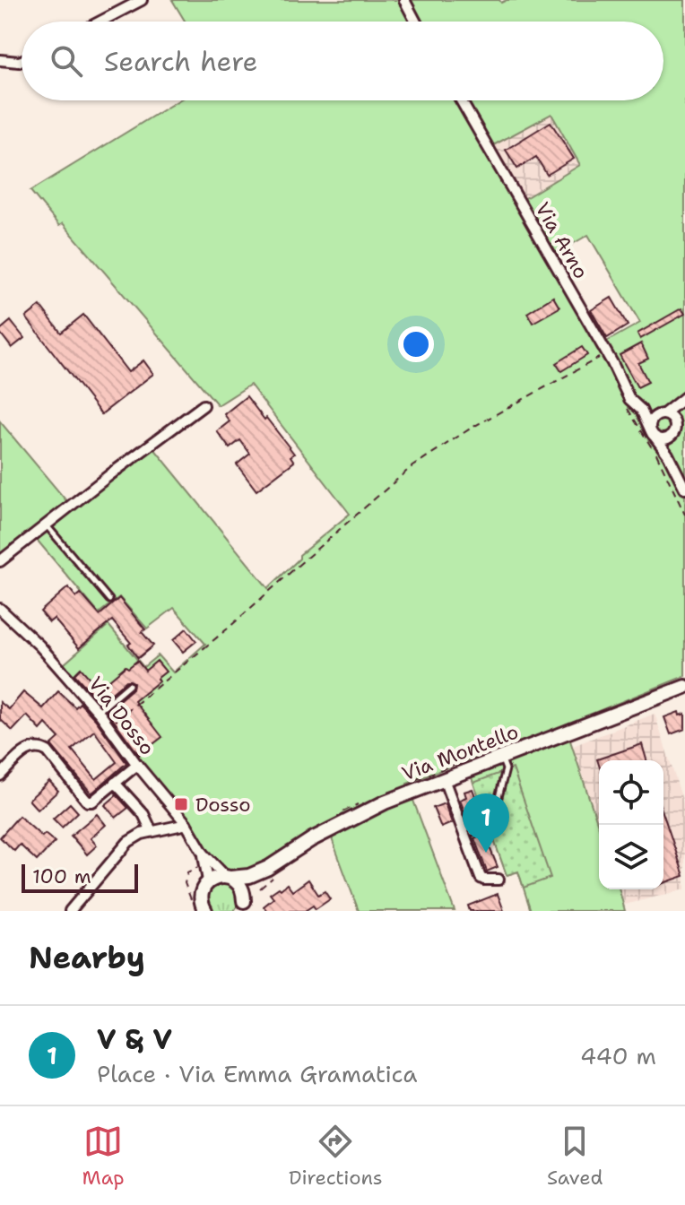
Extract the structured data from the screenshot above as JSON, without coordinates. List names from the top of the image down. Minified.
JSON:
{"streets":{"street":["Via Arno","Via Dosso","Via Montello"]},"crossings":[["Via Dosso","Via Montello"]],"places":{"transit":["Dosso"]},"scale_bar":"100 m","page":{"search":"Search here","pins":"1","scale":"100 m","heading":"Nearby","list":[{"mark":"1","name":"V & V","note":"Place · Via Emma Gramatica","value":"440 m"}],"nav":["Map","Directions","Saved"]}}
